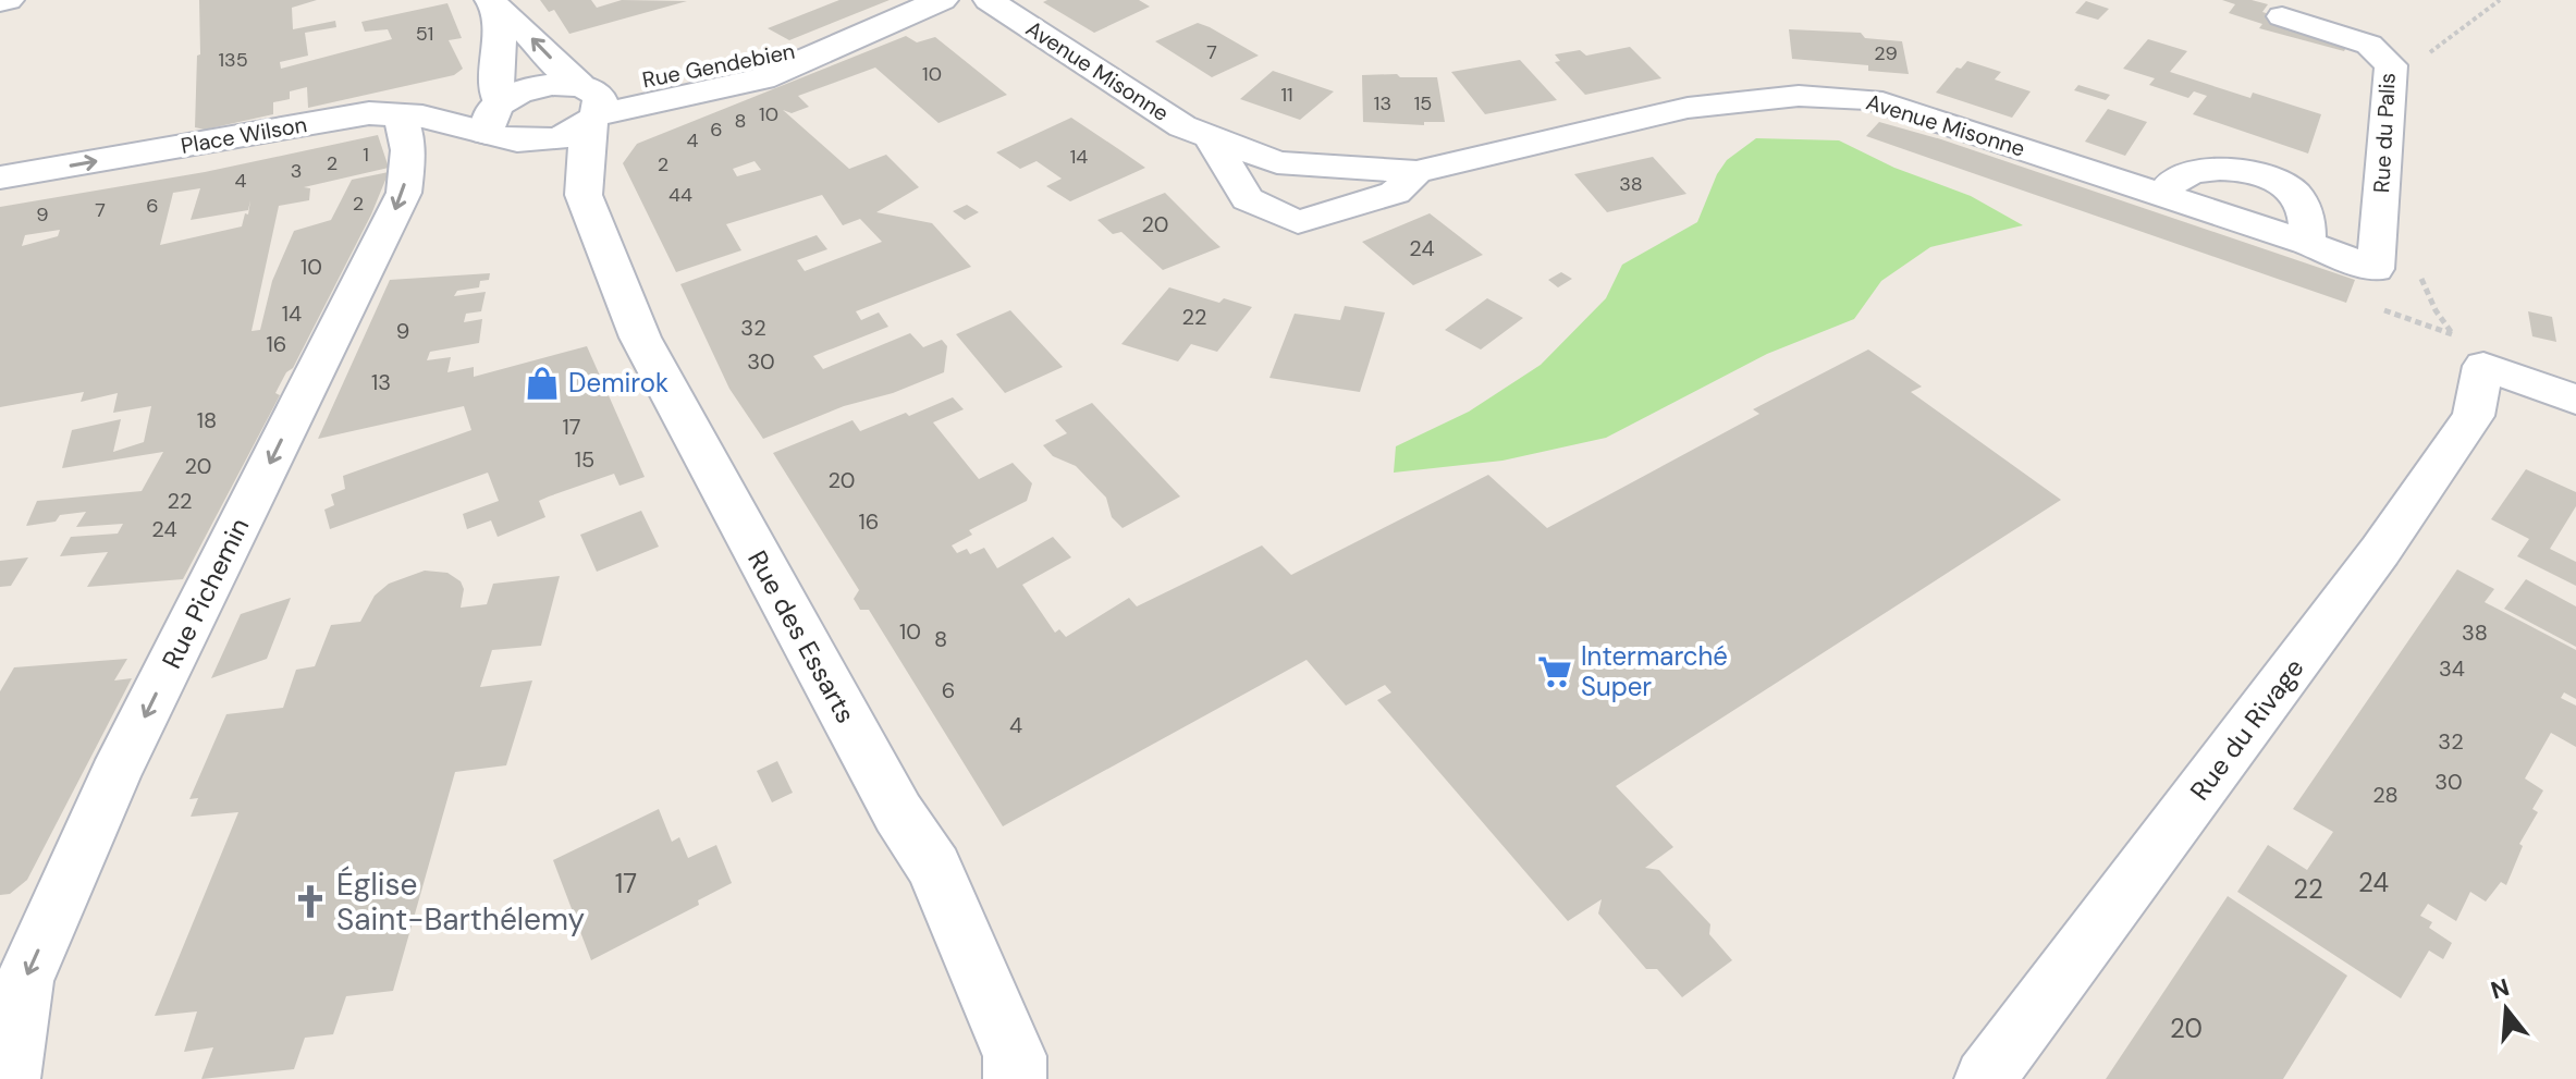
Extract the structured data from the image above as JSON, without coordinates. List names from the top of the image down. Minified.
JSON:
{"streets":{"main road":["Rue Gendebien","Place Wilson","Rue des Essarts"],"street":["Avenue Misonne","Rue du Palis","Rue Pichemin","Rue du Rivage"]},"crossings":[["Rue Gendebien","Rue des Essarts"],["Avenue Misonne","Rue du Palis"],["Place Wilson","Rue Pichemin"]],"one_way":["Place Wilson","Rue Pichemin"],"places":{"shop":["Demirok"],"supermarket":["Intermarché Super"],"church":["Église Saint-Barthélemy"]},"house_numbers":["51","7","29","135","10","11","13","15","10","8","6","4","1","14","2","2","3","4","38","44","2","6","7","9","20","24","10","14","22","32","9","16","30","13","18","17","15","20","20","22","16","24","10","38","8","34","6","4","32","30","28","24","17","22","20"],"north":"top"}
